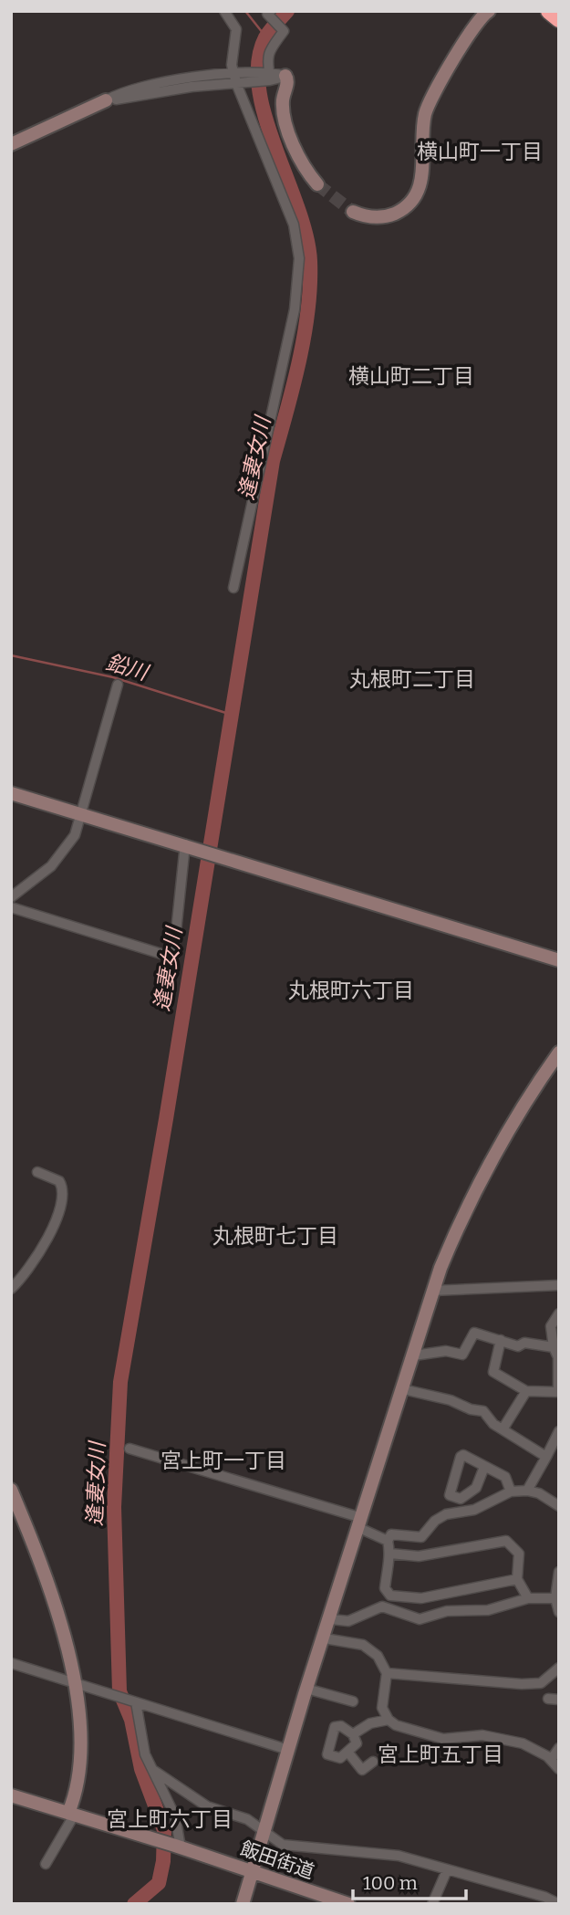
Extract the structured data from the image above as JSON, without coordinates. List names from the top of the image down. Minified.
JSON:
{"streets":{"street":["飯田街道"]},"districts":["横山町一丁目","横山町二丁目","丸根町二丁目","丸根町六丁目","丸根町七丁目","宮上町一丁目","宮上町五丁目","宮上町六丁目"],"water":["逢妻女川","鉛川"],"scale_bar":"100 m"}
